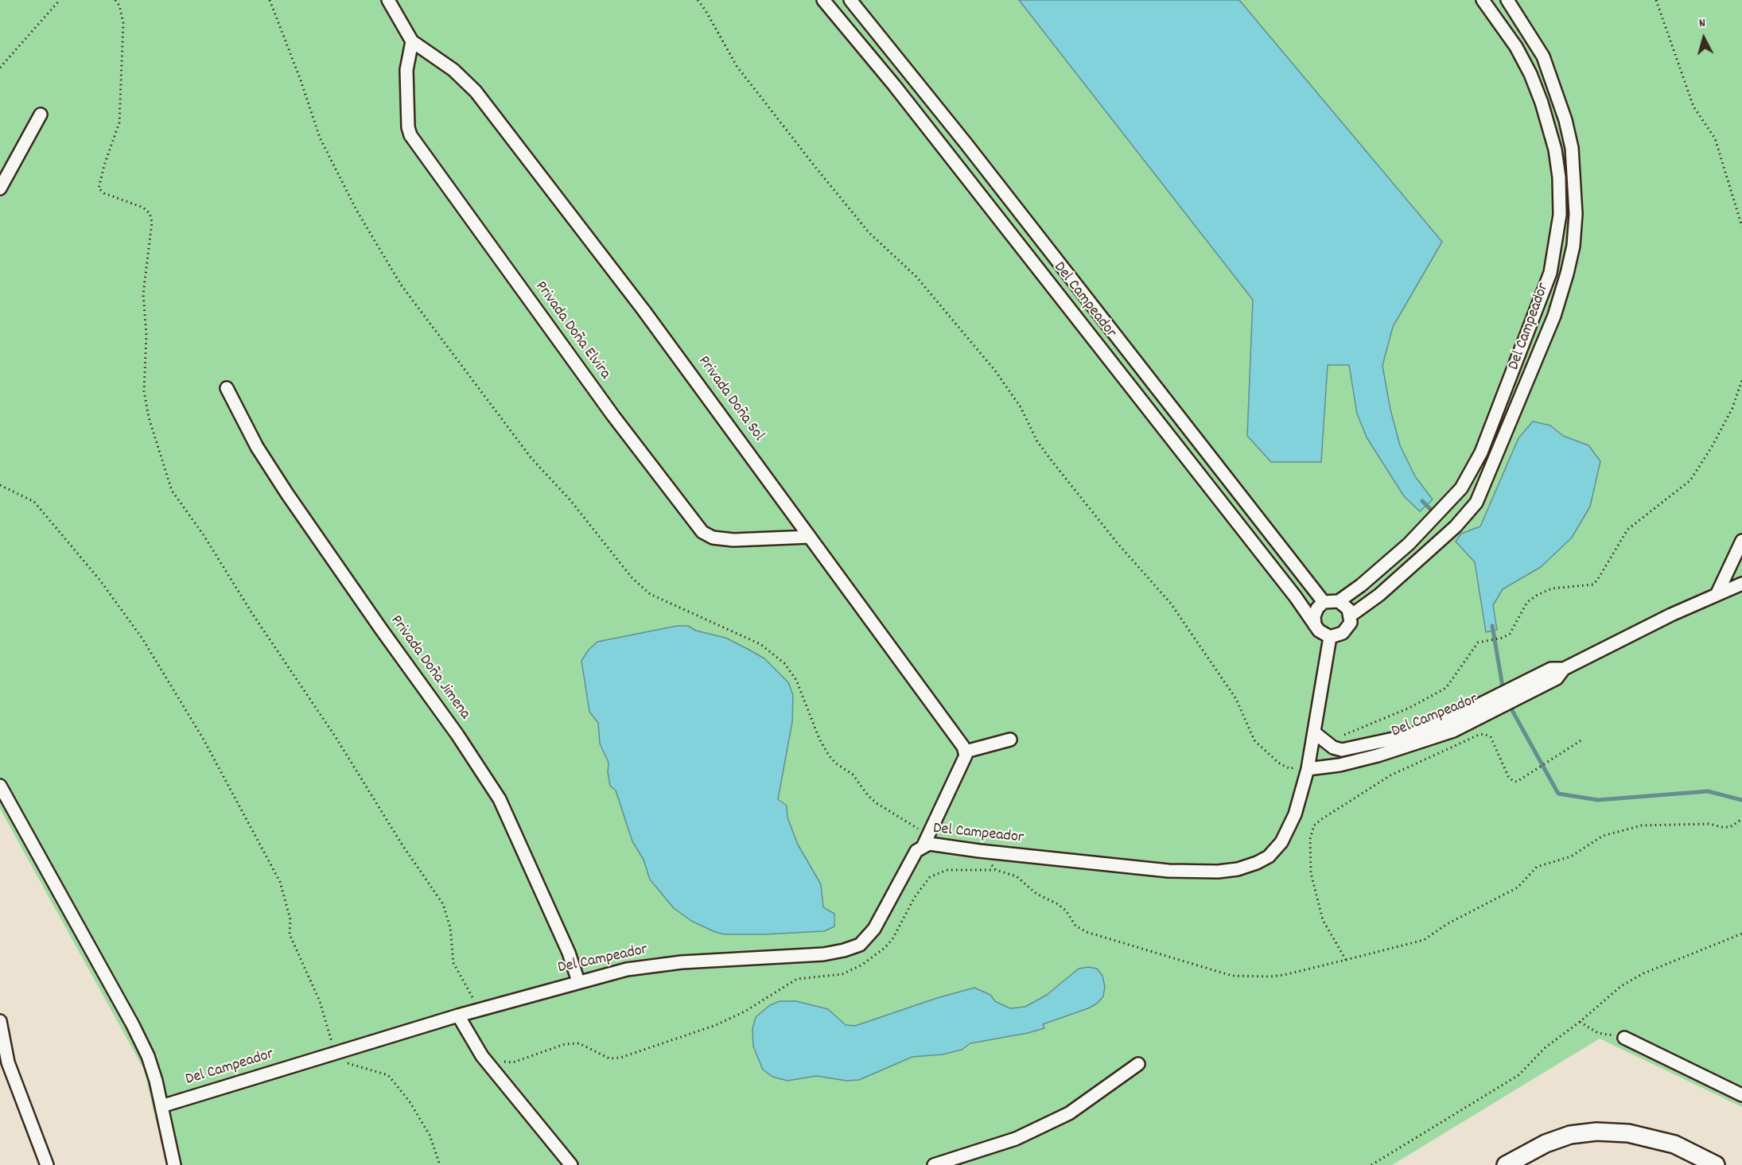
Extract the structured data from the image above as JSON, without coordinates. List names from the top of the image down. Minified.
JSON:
{"streets":{"street":["Del Campeador","Privada Doña Elvira","Privada Doña Sol","Privada Doña Jimena"]},"crossings":[["Del Campeador","Privada Doña Jimena"],["Privada Doña Elvira","Privada Doña Sol"]],"north":"top"}
